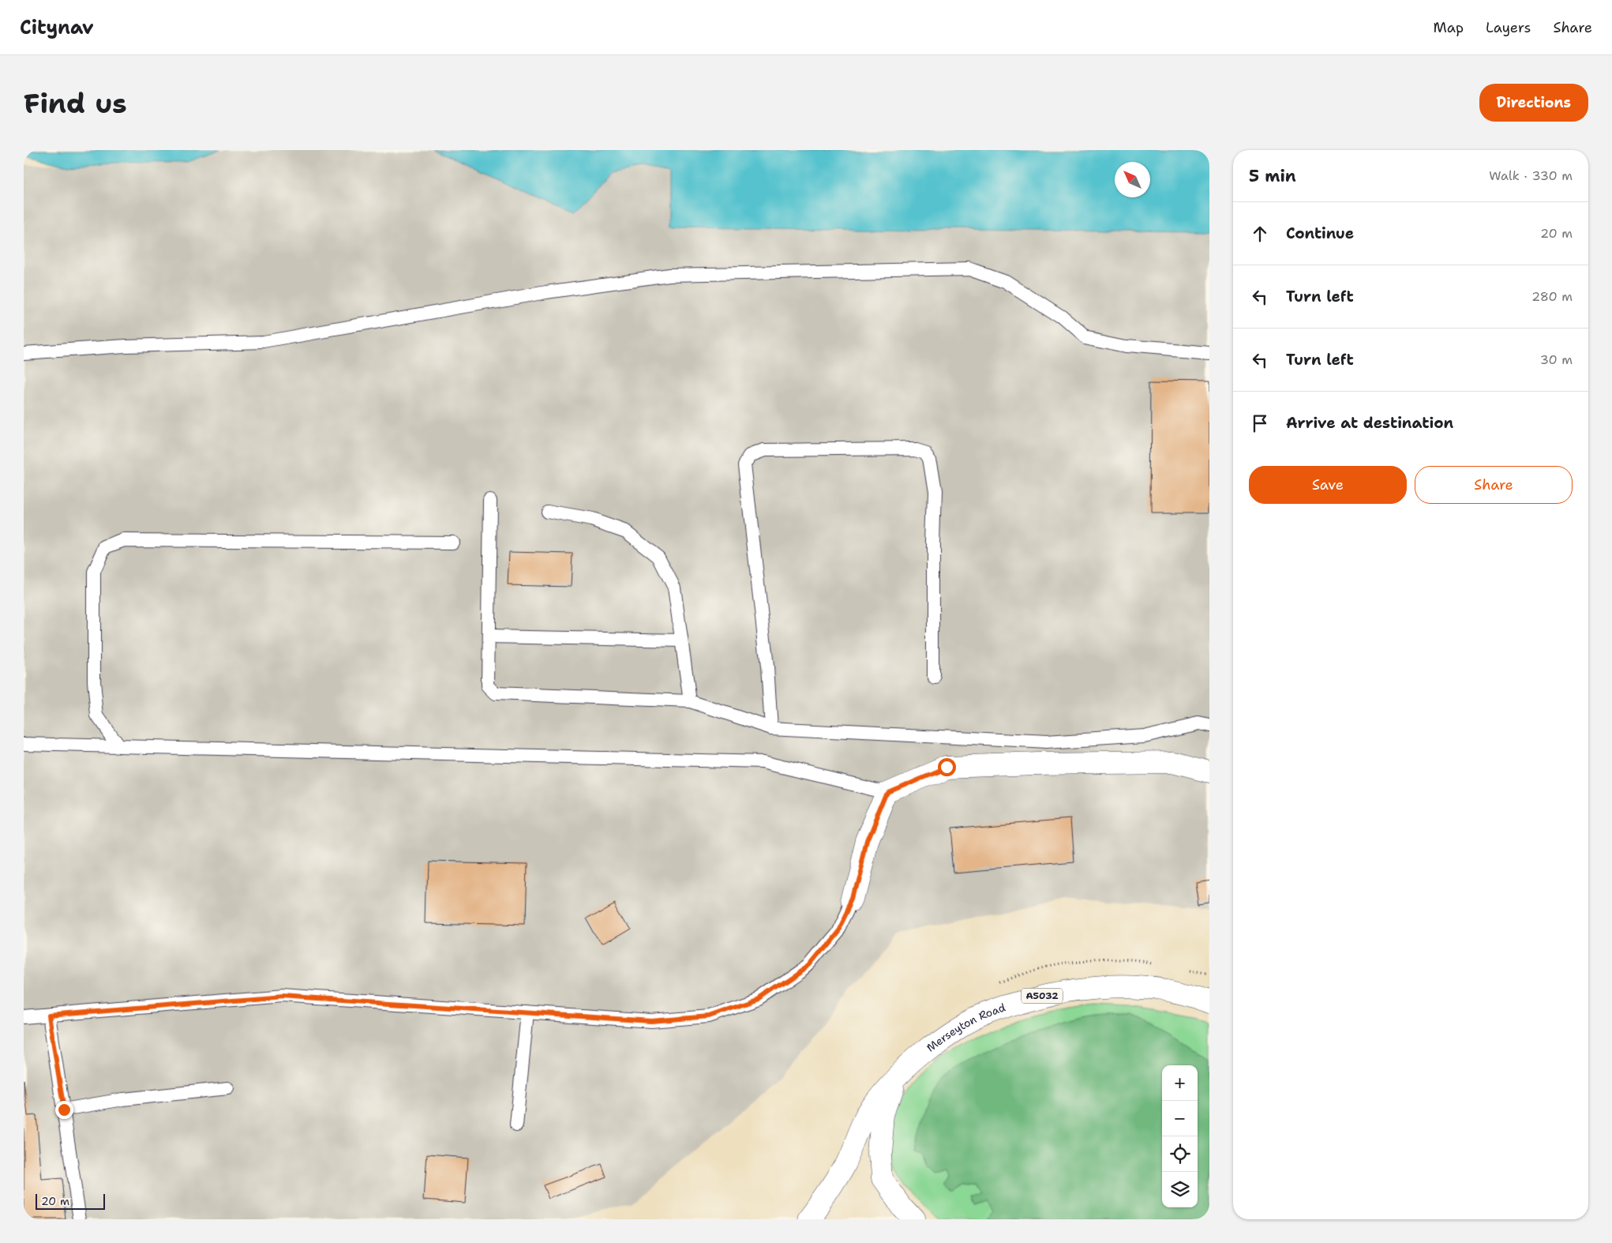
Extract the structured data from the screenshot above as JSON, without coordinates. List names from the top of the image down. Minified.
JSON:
{"streets":{"main road":["A5032","Merseyton Road"]},"scale_bar":"20 m","north":"top left","page":{"header":"Citynav","nav":["Map","Layers","Share"],"buttons":["Directions",["Save","Share"]],"title":"Find us","heading":["5 min","Walk · 330 m"],"list":[["Continue","20 m"],["Turn left","280 m"],["Turn left","30 m"],"Arrive at destination"],"map_buttons":["+","−"],"scale":"20 m"}}
